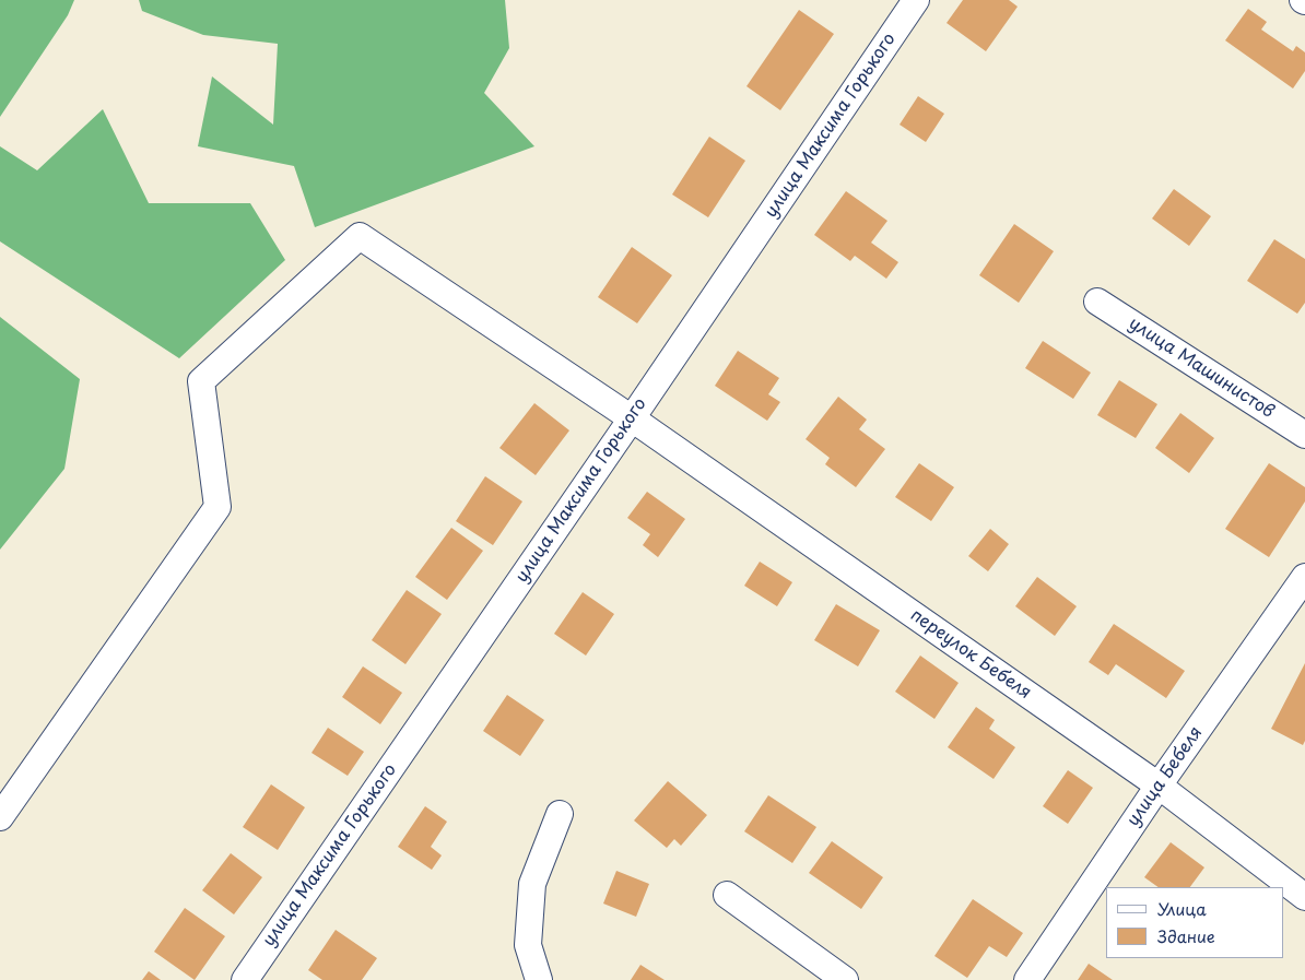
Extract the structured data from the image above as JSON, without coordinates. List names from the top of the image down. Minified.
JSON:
{"streets":{"street":["улица Максима Горького","улица Машинистов","переулок Бебеля","улица Бебеля"]},"crossings":[["улица Максима Горького","переулок Бебеля"],["переулок Бебеля","улица Бебеля"]],"legend":["Улица","Здание"]}
